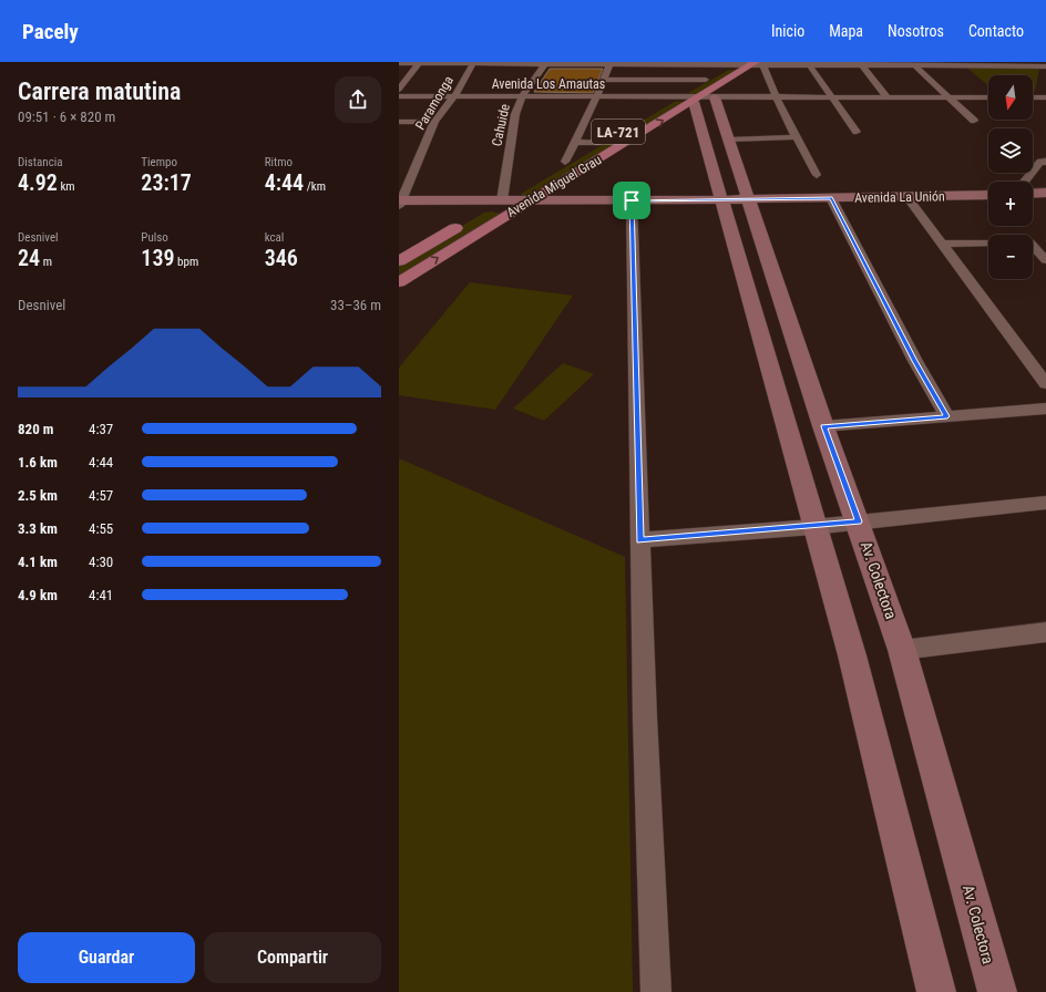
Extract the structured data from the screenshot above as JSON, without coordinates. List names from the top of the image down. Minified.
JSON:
{"streets":{"main road":["LA-721","Avenida Miguel Grau"],"street":["Avenida Los Amautas","Paramonga","Cahuide","Avenida La Unión","Av. Colectora"]},"crossings":[["Avenida Los Amautas","Paramonga"],["Avenida Los Amautas","Cahuide"],["Avenida Los Amautas","Avenida Miguel Grau"],["Avenida Los Amautas","Av. Colectora"],["Paramonga","Avenida La Unión"],["Cahuide","Avenida Miguel Grau"],["Cahuide","Avenida La Unión"],["Avenida Miguel Grau","Avenida La Unión"],["Avenida Miguel Grau","Av. Colectora"],["Avenida La Unión","Av. Colectora"]],"north":"bottom","page":{"header":"Pacely","nav":["Inicio","Mapa","Nosotros","Contacto"],"heading":["Carrera matutina","09:51 · 6 × 820 m"],"map_buttons":["+","−"],"stats":[["Distancia","4.92 km"],["Tiempo","23:17"],["Ritmo","4:44 /km"],["Desnivel","24 m"],["Pulso","139 bpm"],["kcal","346"]],"chart":["Desnivel","33–36 m"],"list":[{"name":"820 m","note":"4:37"},{"name":"1.6 km","note":"4:44"},{"name":"2.5 km","note":"4:57"},{"name":"3.3 km","note":"4:55"},{"name":"4.1 km","note":"4:30"},{"name":"4.9 km","note":"4:41"}],"buttons":["Guardar","Compartir"]}}
